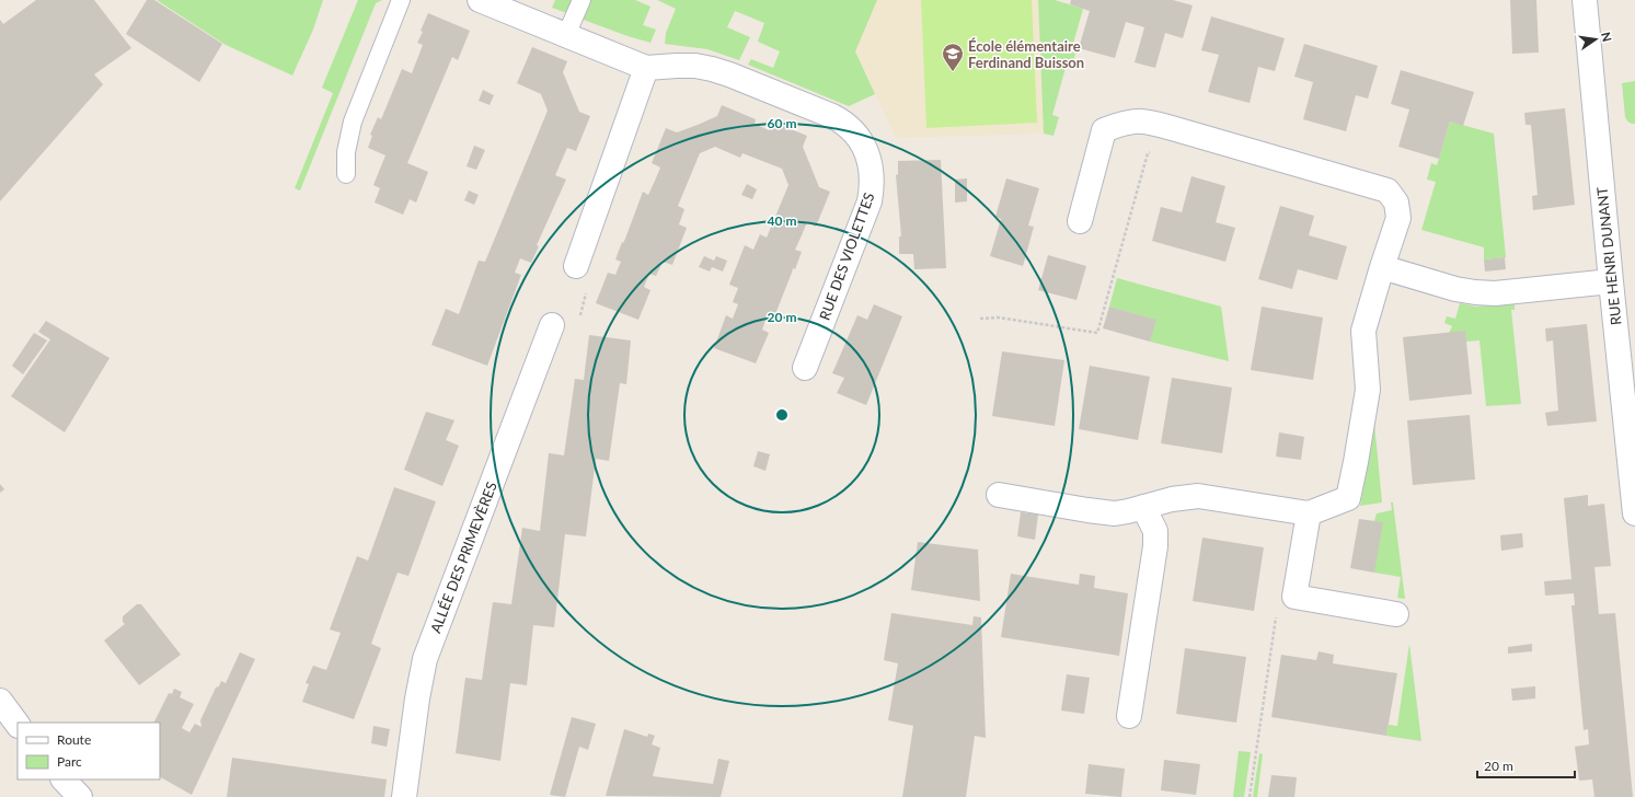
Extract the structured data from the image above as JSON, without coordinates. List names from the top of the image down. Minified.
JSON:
{"streets":{"street":["RUE DES VIOLETTES","RUE HENRI DUNANT","ALLÉE DES PRIMEVÈRES"]},"places":{"school or university":["École élémentaire Ferdinand Buisson"]},"legend":["Route","Parc"],"scale_bar":"20 m","north":"right","rings":["60 m","40 m","20 m"]}
